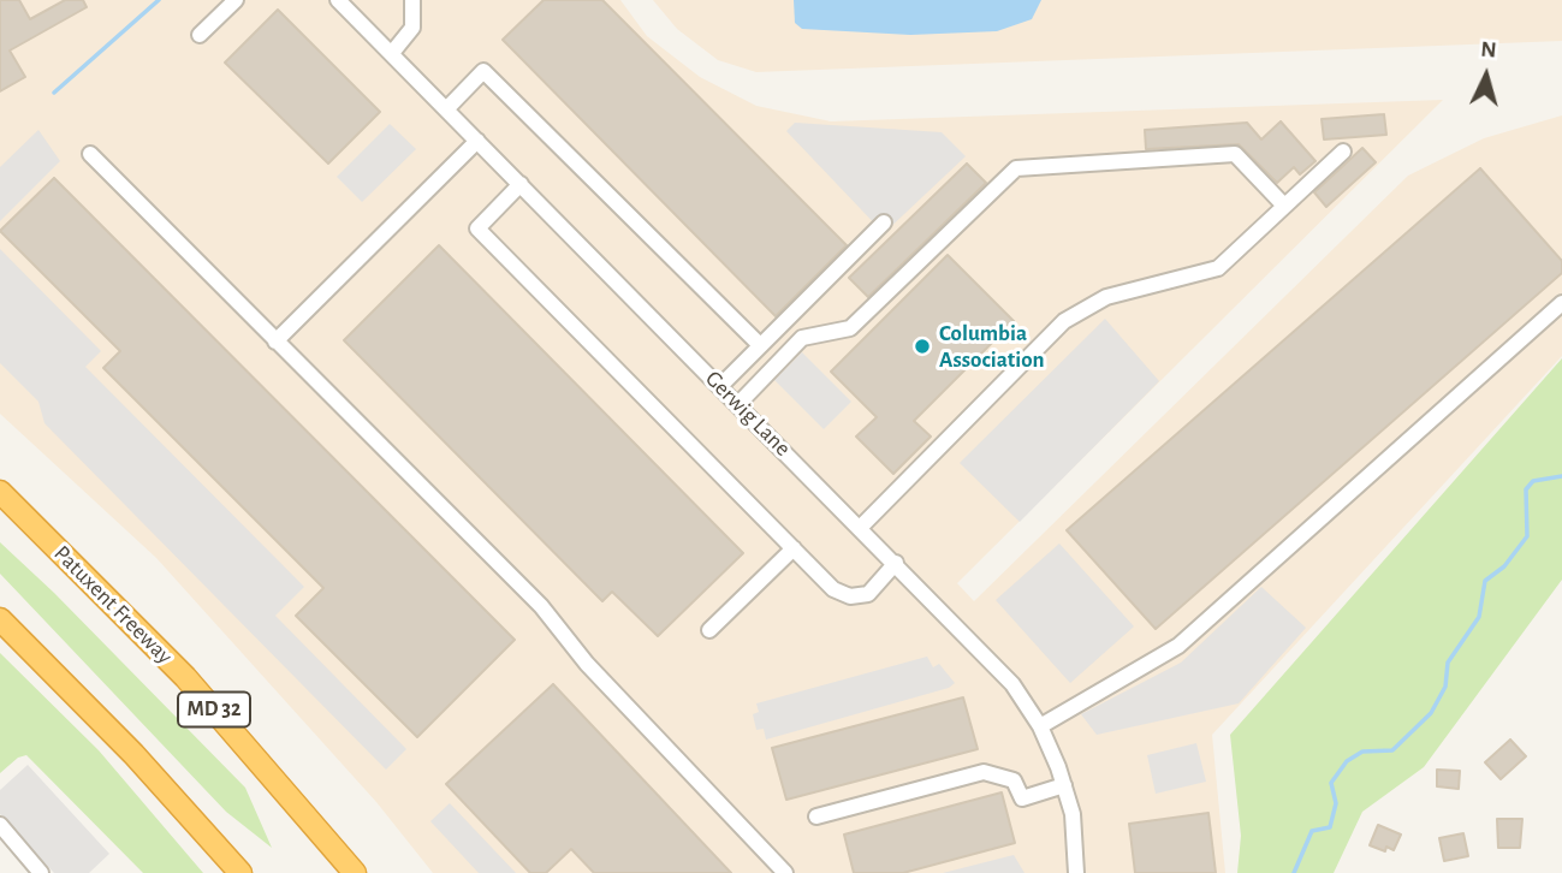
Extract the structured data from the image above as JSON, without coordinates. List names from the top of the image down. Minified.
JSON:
{"streets":{"highway":["Patuxent Freeway","MD 32"],"street":["Gerwig Lane"]},"places":["Columbia Association"],"north":"top"}
